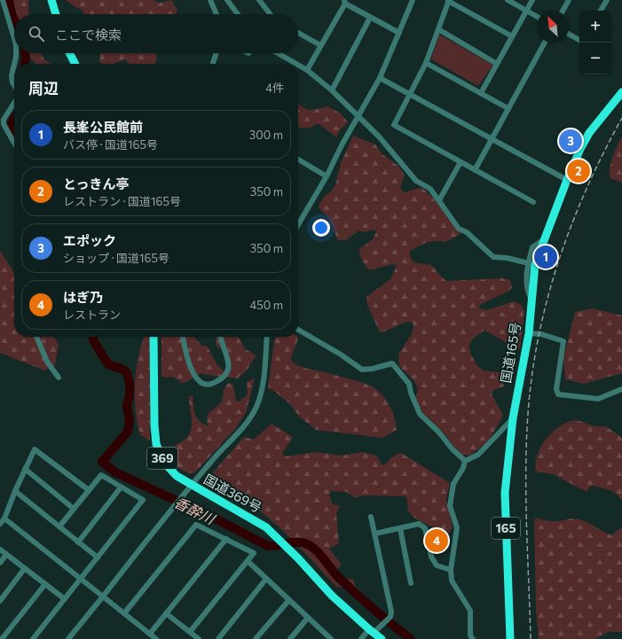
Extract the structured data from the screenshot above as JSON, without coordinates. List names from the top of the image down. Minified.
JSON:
{"streets":{"highway":["国道165号","369","国道369号","165"]},"water":["香酔川"],"north":"top left","page":{"map_buttons":["+","−"],"search":"ここで検索","heading":["周辺","4件"],"list":[{"mark":"1","name":"長峯公民館前","note":"バス停 · 国道165号","value":"300 m"},{"mark":"2","name":"とっきん亭","note":"レストラン · 国道165号","value":"350 m"},{"mark":"3","name":"エポック","note":"ショップ · 国道165号","value":"350 m"},{"mark":"4","name":"はぎ乃","note":"レストラン","value":"450 m"}],"pins":["3","2","1","4"]}}
